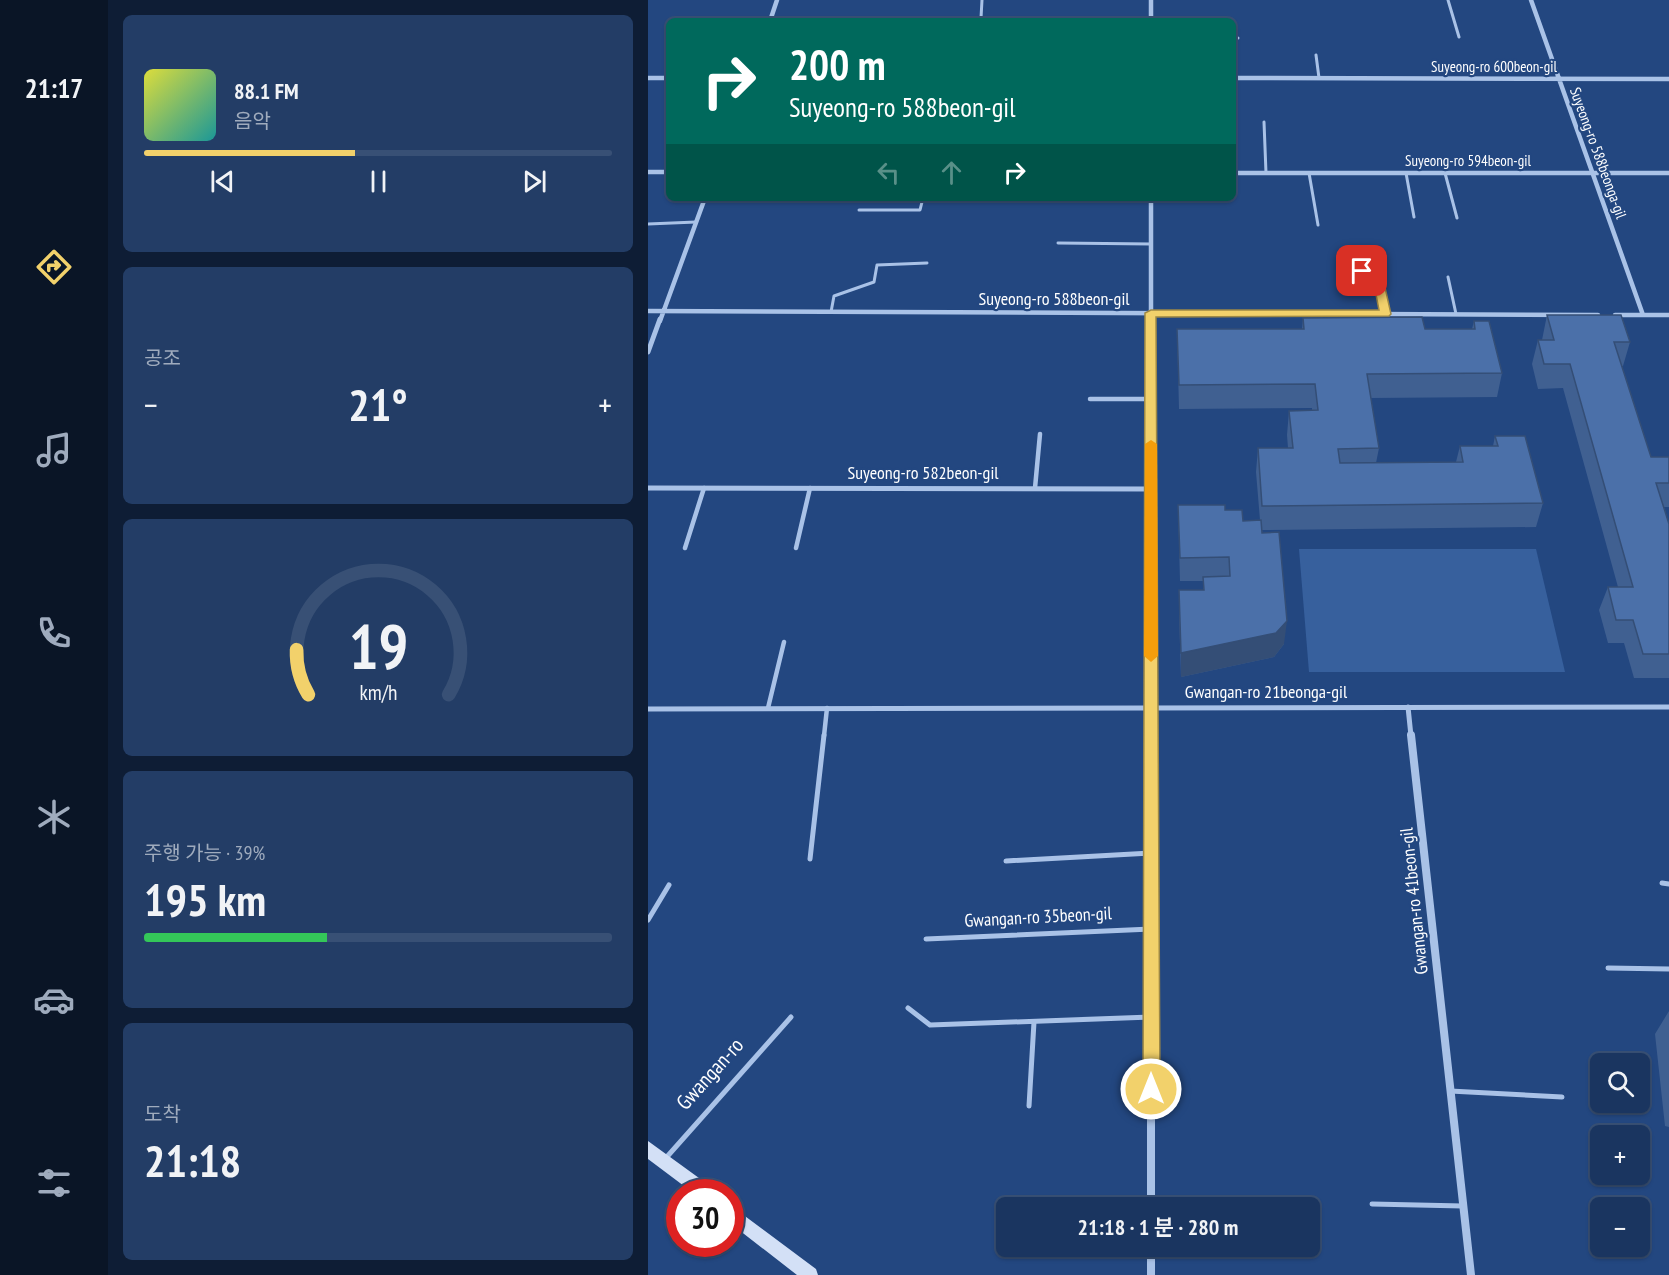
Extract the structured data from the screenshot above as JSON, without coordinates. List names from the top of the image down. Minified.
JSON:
{"streets":{"street":["Suyeong-ro 600beon-gil","Suyeong-ro 588beonga-gil","Suyeong-ro 594beon-gil","Suyeong-ro 588beon-gil","Suyeong-ro 582beon-gil","Gwangan-ro 21beonga-gil","Gwangan-ro 41beon-gil"],"lane":["Gwangan-ro 35beon-gil","Gwangan-ro"]},"crossings":[["Suyeong-ro 600beon-gil","Suyeong-ro 588beonga-gil"],["Suyeong-ro 588beonga-gil","Suyeong-ro 594beon-gil"],["Suyeong-ro 588beonga-gil","Suyeong-ro 588beon-gil"],["Gwangan-ro 21beonga-gil","Gwangan-ro 41beon-gil"]],"page":{"tabs":"21:17","turn":["200 m","Suyeong-ro 588beon-gil"],"song":["88.1 FM","음악"],"tile":["공조",["주행 가능 · 39%","195 km"],["도착","21:18"]],"heat":["−","21°","+"],"map_buttons":["+","−"],"limit":"30","trip":"21:18 · 1 분 · 280 m","gauge":["19","km/h"]}}
